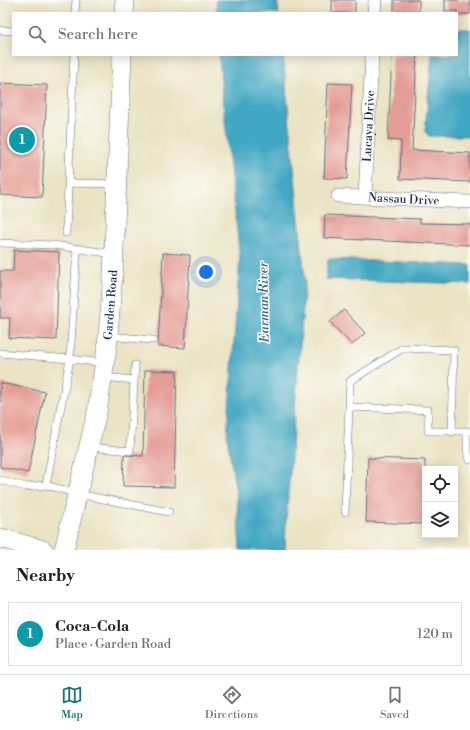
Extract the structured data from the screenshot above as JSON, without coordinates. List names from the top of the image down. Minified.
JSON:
{"streets":{"street":["Lucaya Drive","Nassau Drive","Garden Road"]},"crossings":[["Lucaya Drive","Nassau Drive"]],"water":["Earman River"],"page":{"search":"Search here","pins":"1","heading":"Nearby","list":[{"mark":"1","name":"Coca-Cola","note":"Place · Garden Road","value":"120 m"}],"nav":["Map","Directions","Saved"]}}
